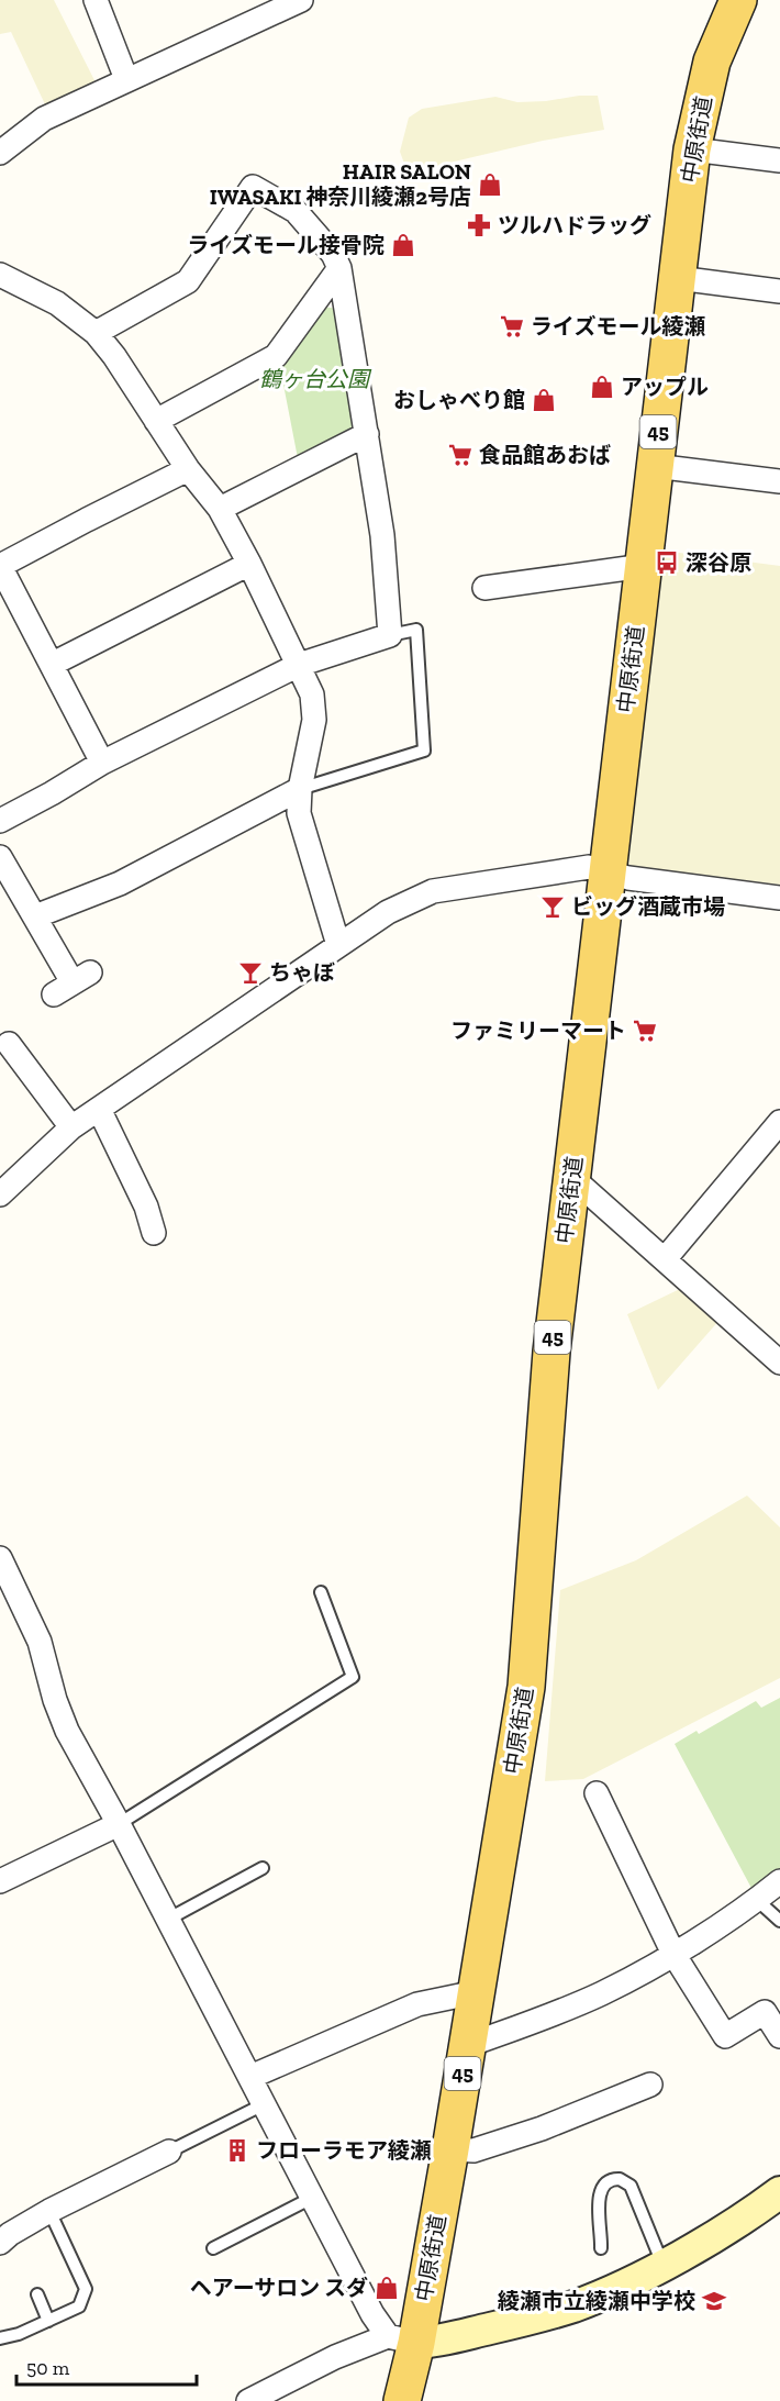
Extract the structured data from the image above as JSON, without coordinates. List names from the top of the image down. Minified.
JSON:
{"streets":{"main road":["中原街道","45"]},"parks":["鶴ヶ台公園"],"places":{"shop":["HAIR SALON IWASAKI 神奈川綾瀬2号店","ライズモール接骨院","アップル","おしゃべり館","ヘアーサロン スダ"],"pharmacy":["ツルハドラッグ"],"supermarket":["ライズモール綾瀬","食品館あおば","ファミリーマート"],"bus stop":["深谷原"],"bar":["ビッグ酒蔵市場","ちゃぼ"],"building":["フローラモア綾瀬"],"school or university":["綾瀬市立綾瀬中学校"]},"scale_bar":"50 m"}
